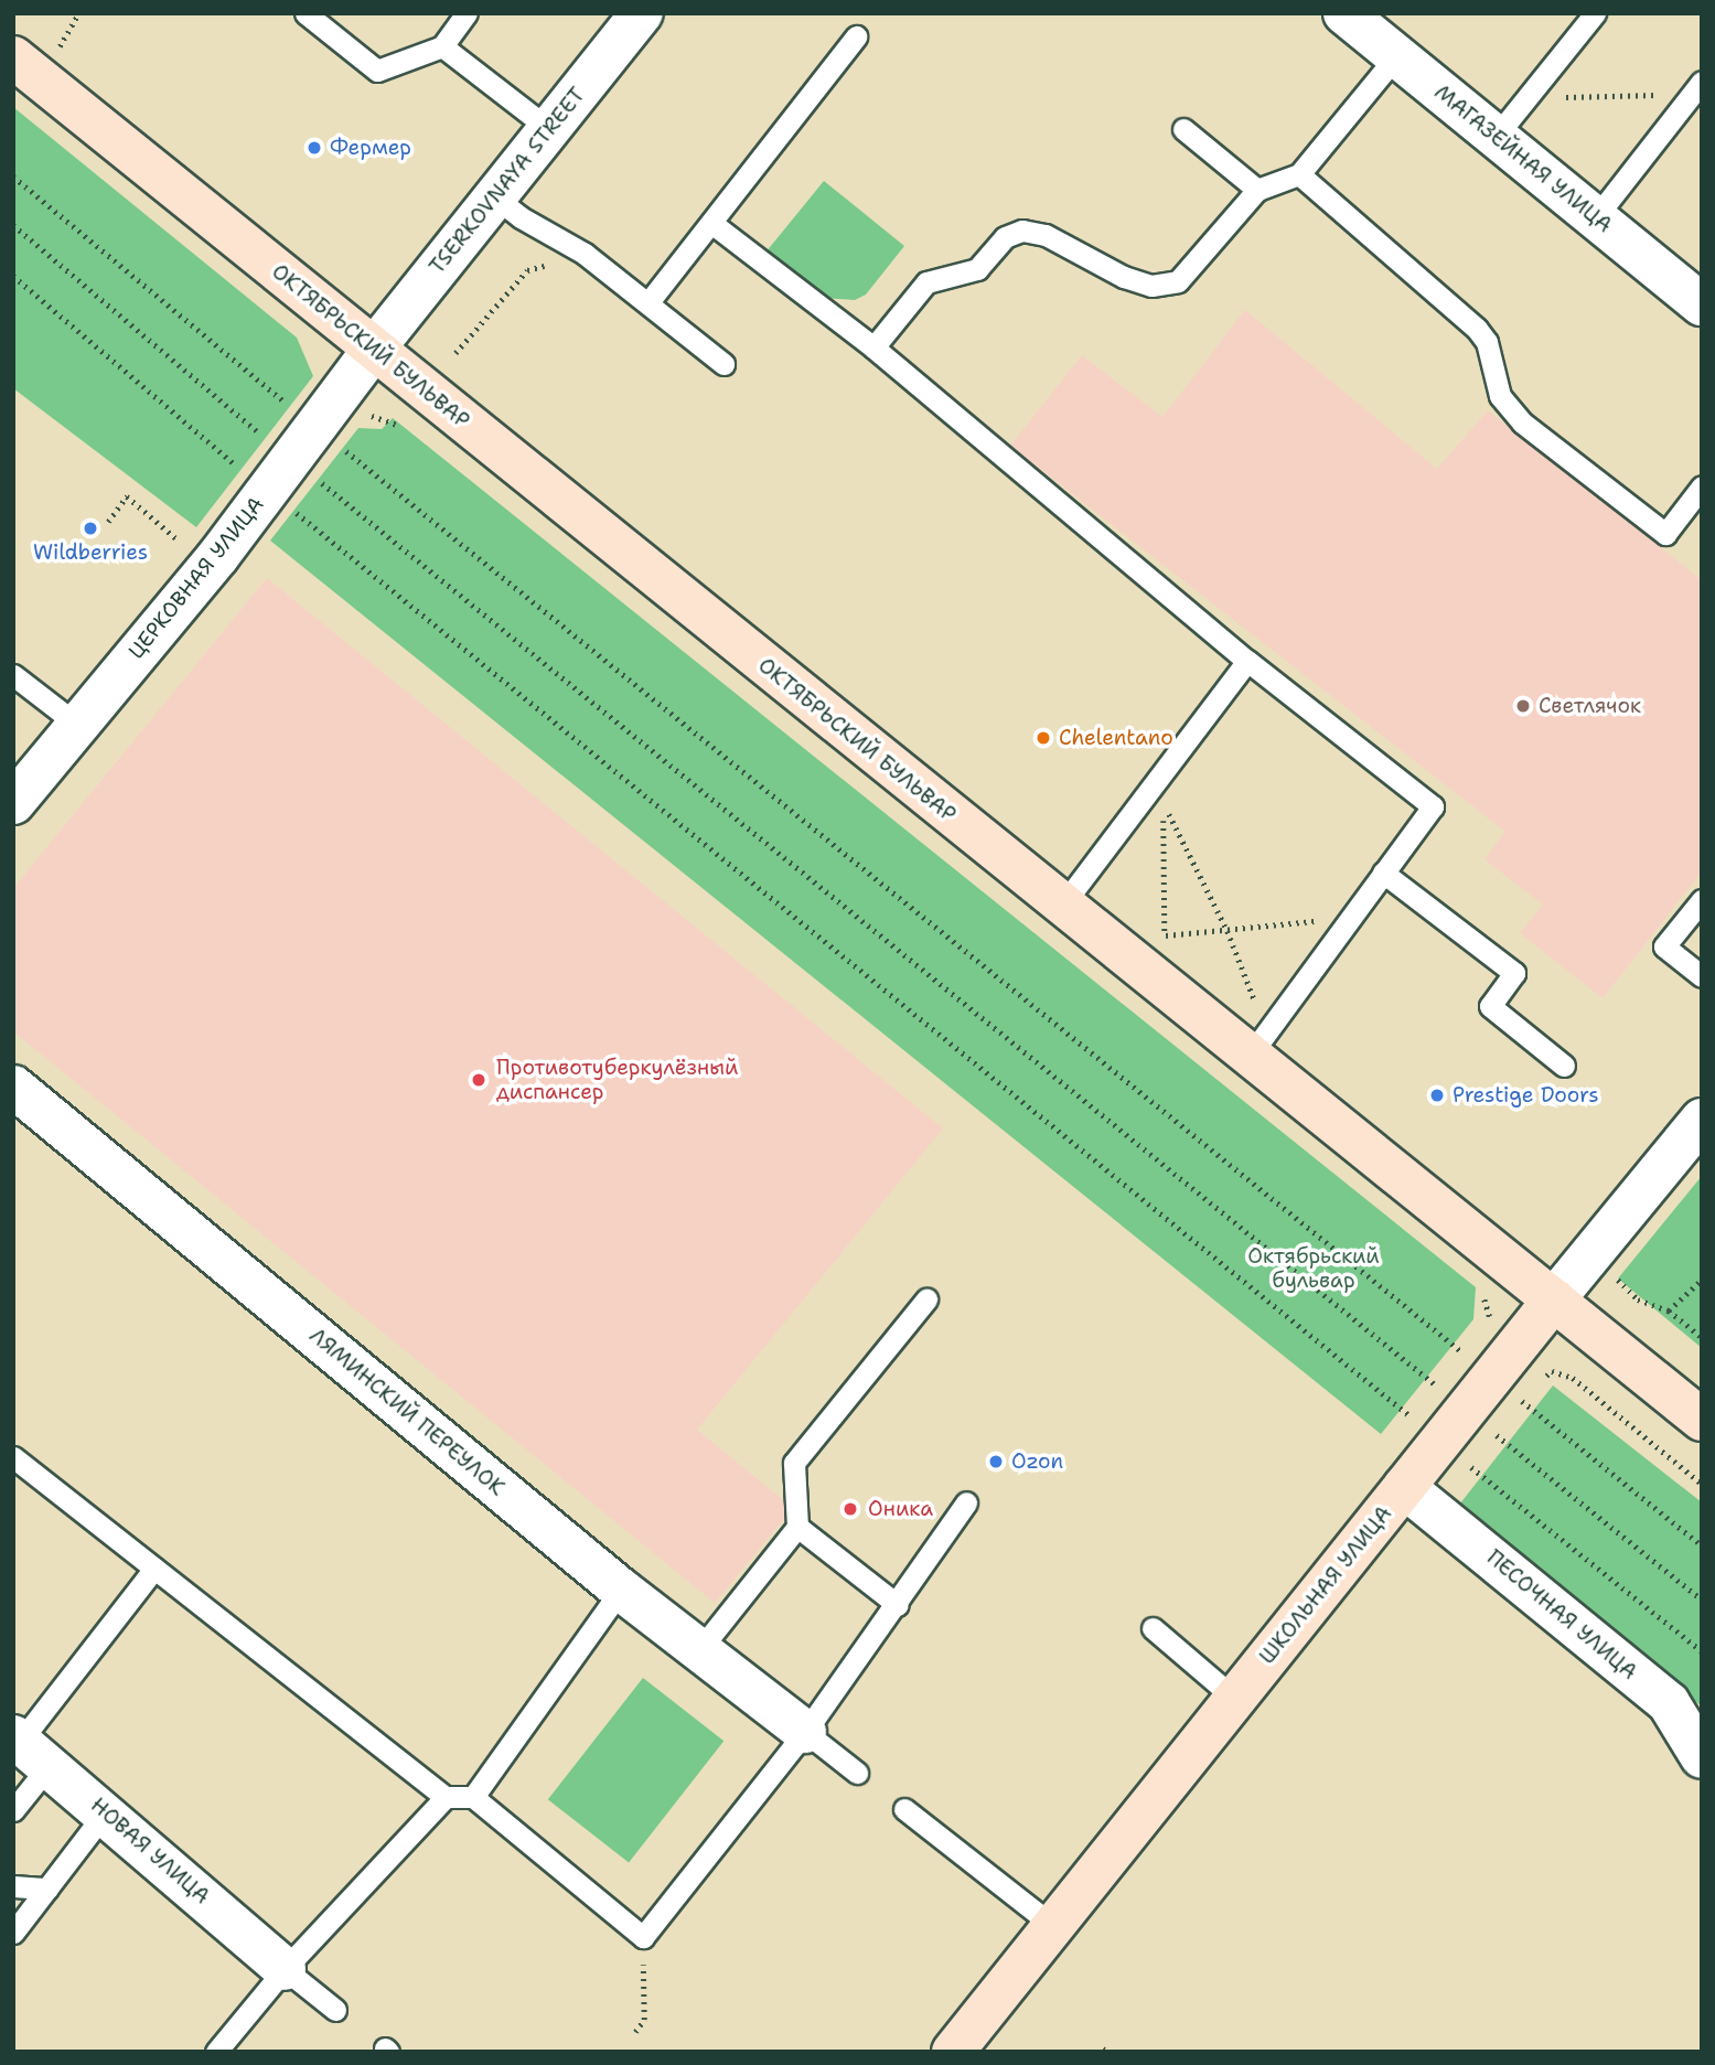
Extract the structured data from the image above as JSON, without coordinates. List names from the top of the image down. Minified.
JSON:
{"streets":{"main road":["ОКТЯБРЬСКИЙ БУЛЬВАР","ШКОЛЬНАЯ УЛИЦА"],"street":["МАГАЗЕЙНАЯ УЛИЦА","TSERKOVNAYA STREET","ЦЕРКОВНАЯ УЛИЦА","ЛЯМИНСКИЙ ПЕРЕУЛОК","ПЕСОЧНАЯ УЛИЦА","НОВАЯ УЛИЦА"]},"crossings":[["TSERKOVNAYA STREET","ОКТЯБРЬСКИЙ БУЛЬВАР"],["TSERKOVNAYA STREET","ЦЕРКОВНАЯ УЛИЦА"],["ОКТЯБРЬСКИЙ БУЛЬВАР","ЦЕРКОВНАЯ УЛИЦА"],["ОКТЯБРЬСКИЙ БУЛЬВАР","ШКОЛЬНАЯ УЛИЦА"],["ШКОЛЬНАЯ УЛИЦА","ПЕСОЧНАЯ УЛИЦА"]],"parks":["Октябрьский бульвар"],"places":["Фермер","Wildberries","Светлячок","Chelentano","Противотуберкулёзный диспансер","Prestige Doors","Ozon","Оника"]}
